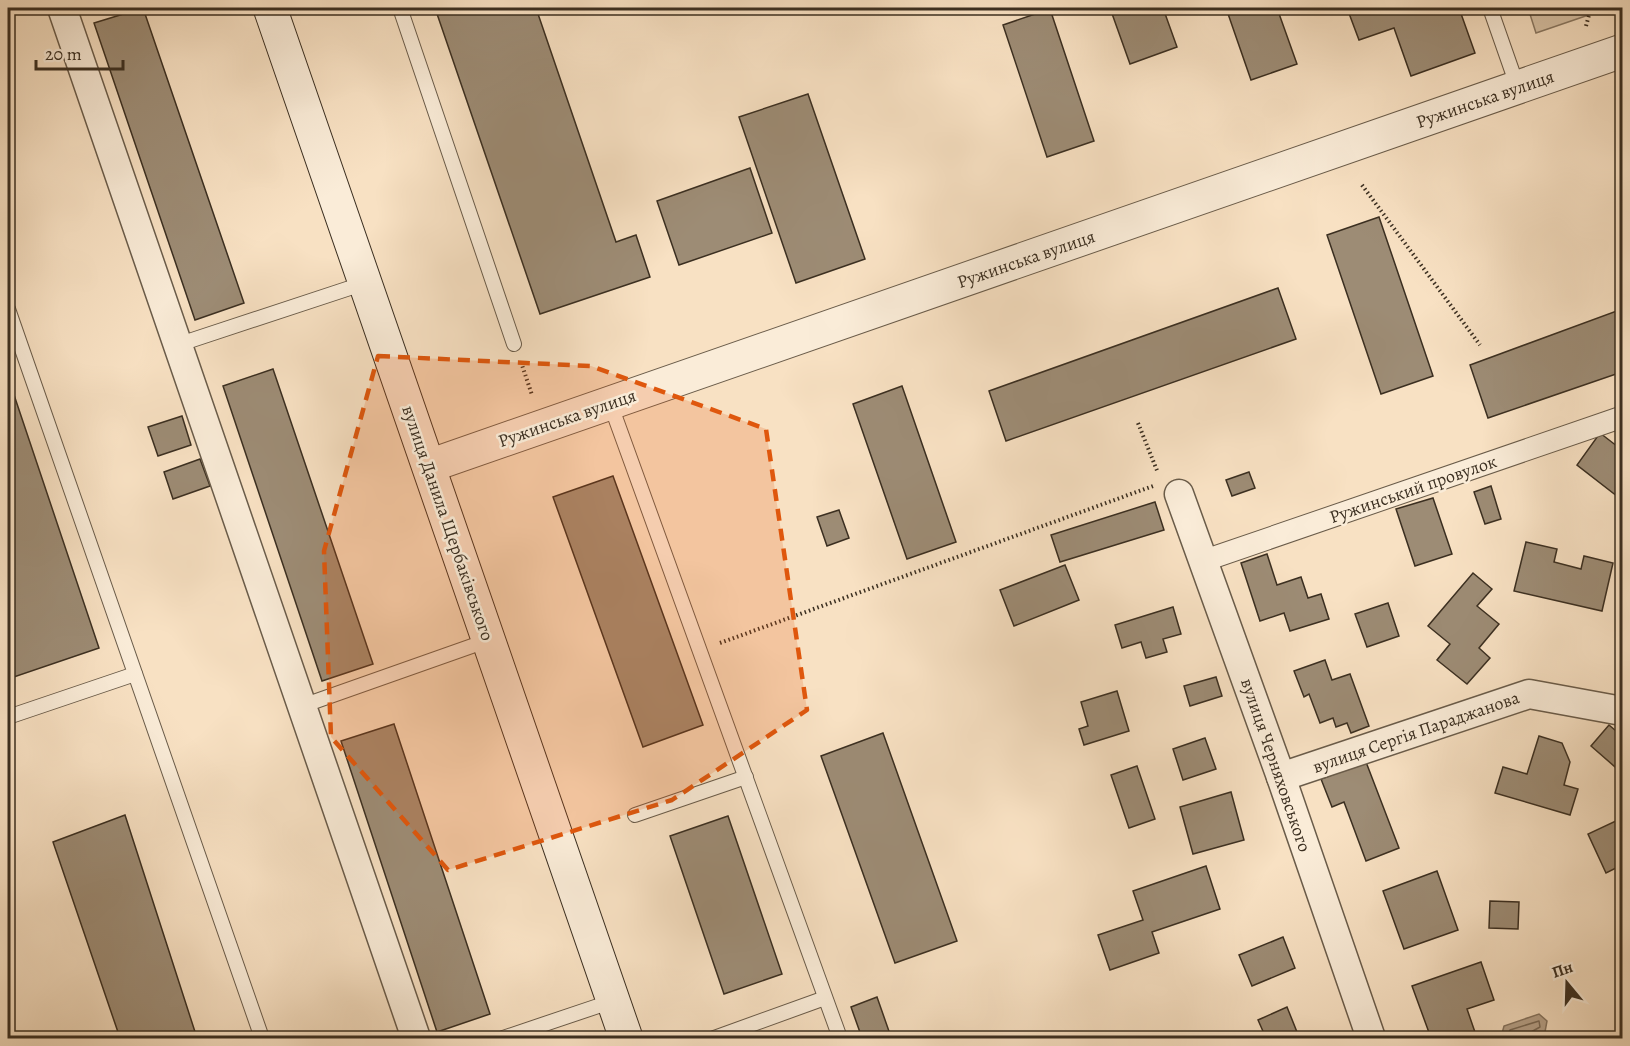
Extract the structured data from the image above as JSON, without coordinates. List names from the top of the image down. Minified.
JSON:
{"streets":{"street":["Ружинська вулиця","Ружинський провулок","вулиця Данила Щербаківського","вулиця Сергія Параджанова","вулиця Черняховського"]},"crossings":[["Ружинська вулиця","вулиця Данила Щербаківського"],["Ружинський провулок","вулиця Черняховського"],["вулиця Сергія Параджанова","вулиця Черняховського"]],"scale_bar":"20 m","north":"top"}
